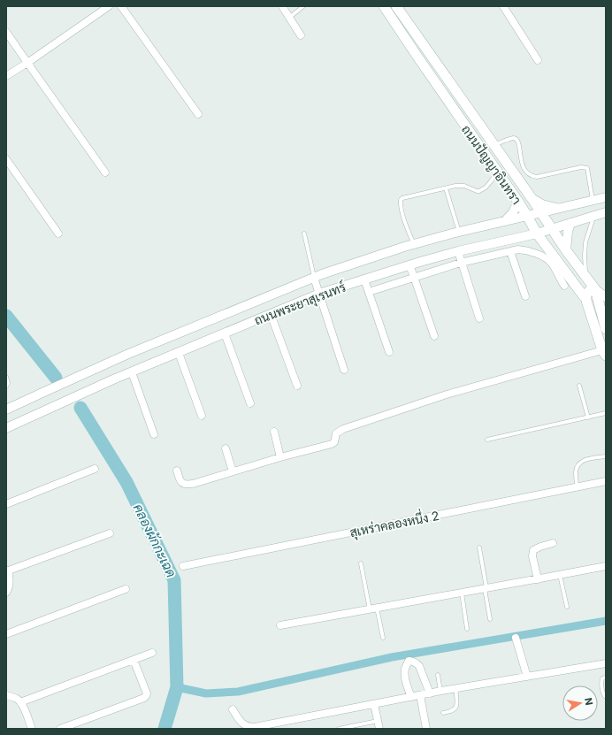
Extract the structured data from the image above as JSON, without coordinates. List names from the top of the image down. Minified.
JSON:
{"streets":{"main road":["ถนนปัญญาอินทรา"],"street":["ถนนพระยาสุเรนทร์","สุเหร่าคลองหนึ่ง 2"]},"crossings":[["ถนนปัญญาอินทรา","ถนนพระยาสุเรนทร์"]],"water":["คลองผักกะเฉด"],"north":"right"}
